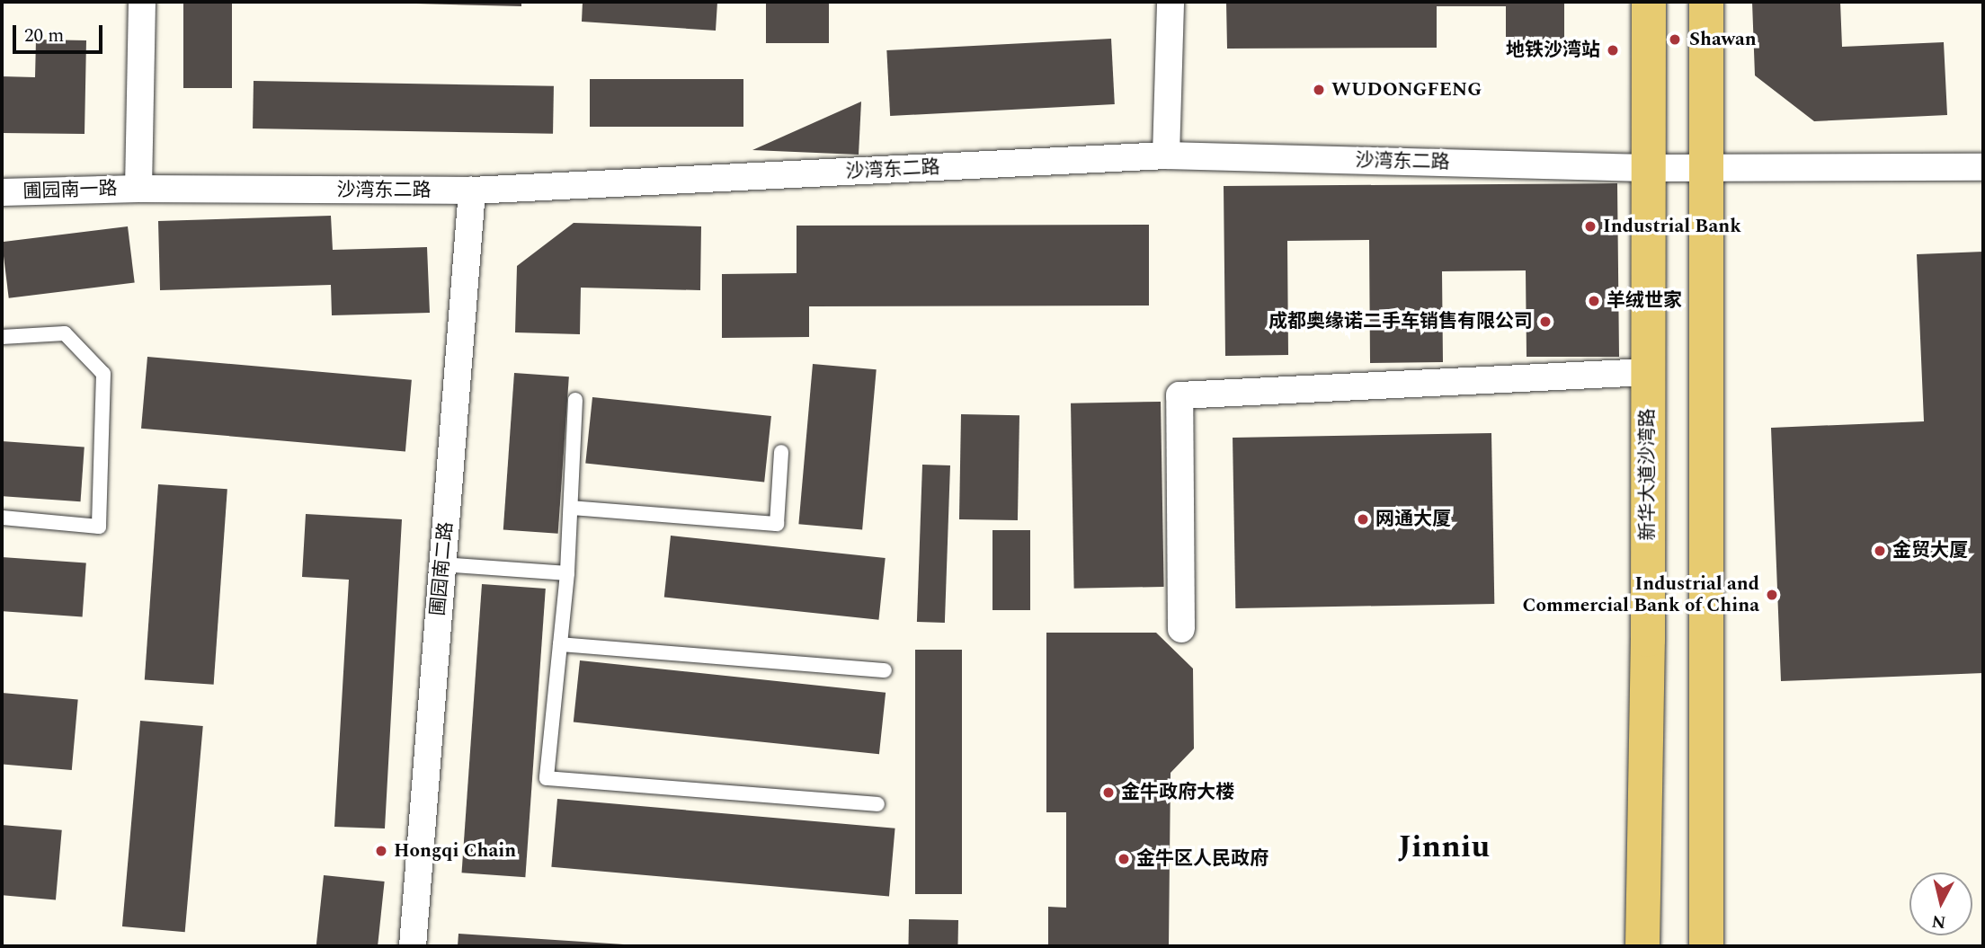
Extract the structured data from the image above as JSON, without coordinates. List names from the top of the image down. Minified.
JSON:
{"streets":{"main road":["新华大道沙湾路"],"street":["沙湾东二路","圃园南一路","圃园南二路"]},"crossings":[["沙湾东二路","圃园南一路"],["沙湾东二路","新华大道沙湾路"],["沙湾东二路","圃园南二路"]],"districts":["Jinniu"],"places":["Shawan","地铁沙湾站","WUDONGFENG","Industrial Bank","羊绒世家","成都奥缘诺二手车销售有限公司","网通大厦","金贸大厦","Industrial and Commercial Bank of China","金牛政府大楼","Hongqi Chain","金牛区人民政府"],"scale_bar":"20 m","north":"bottom"}
